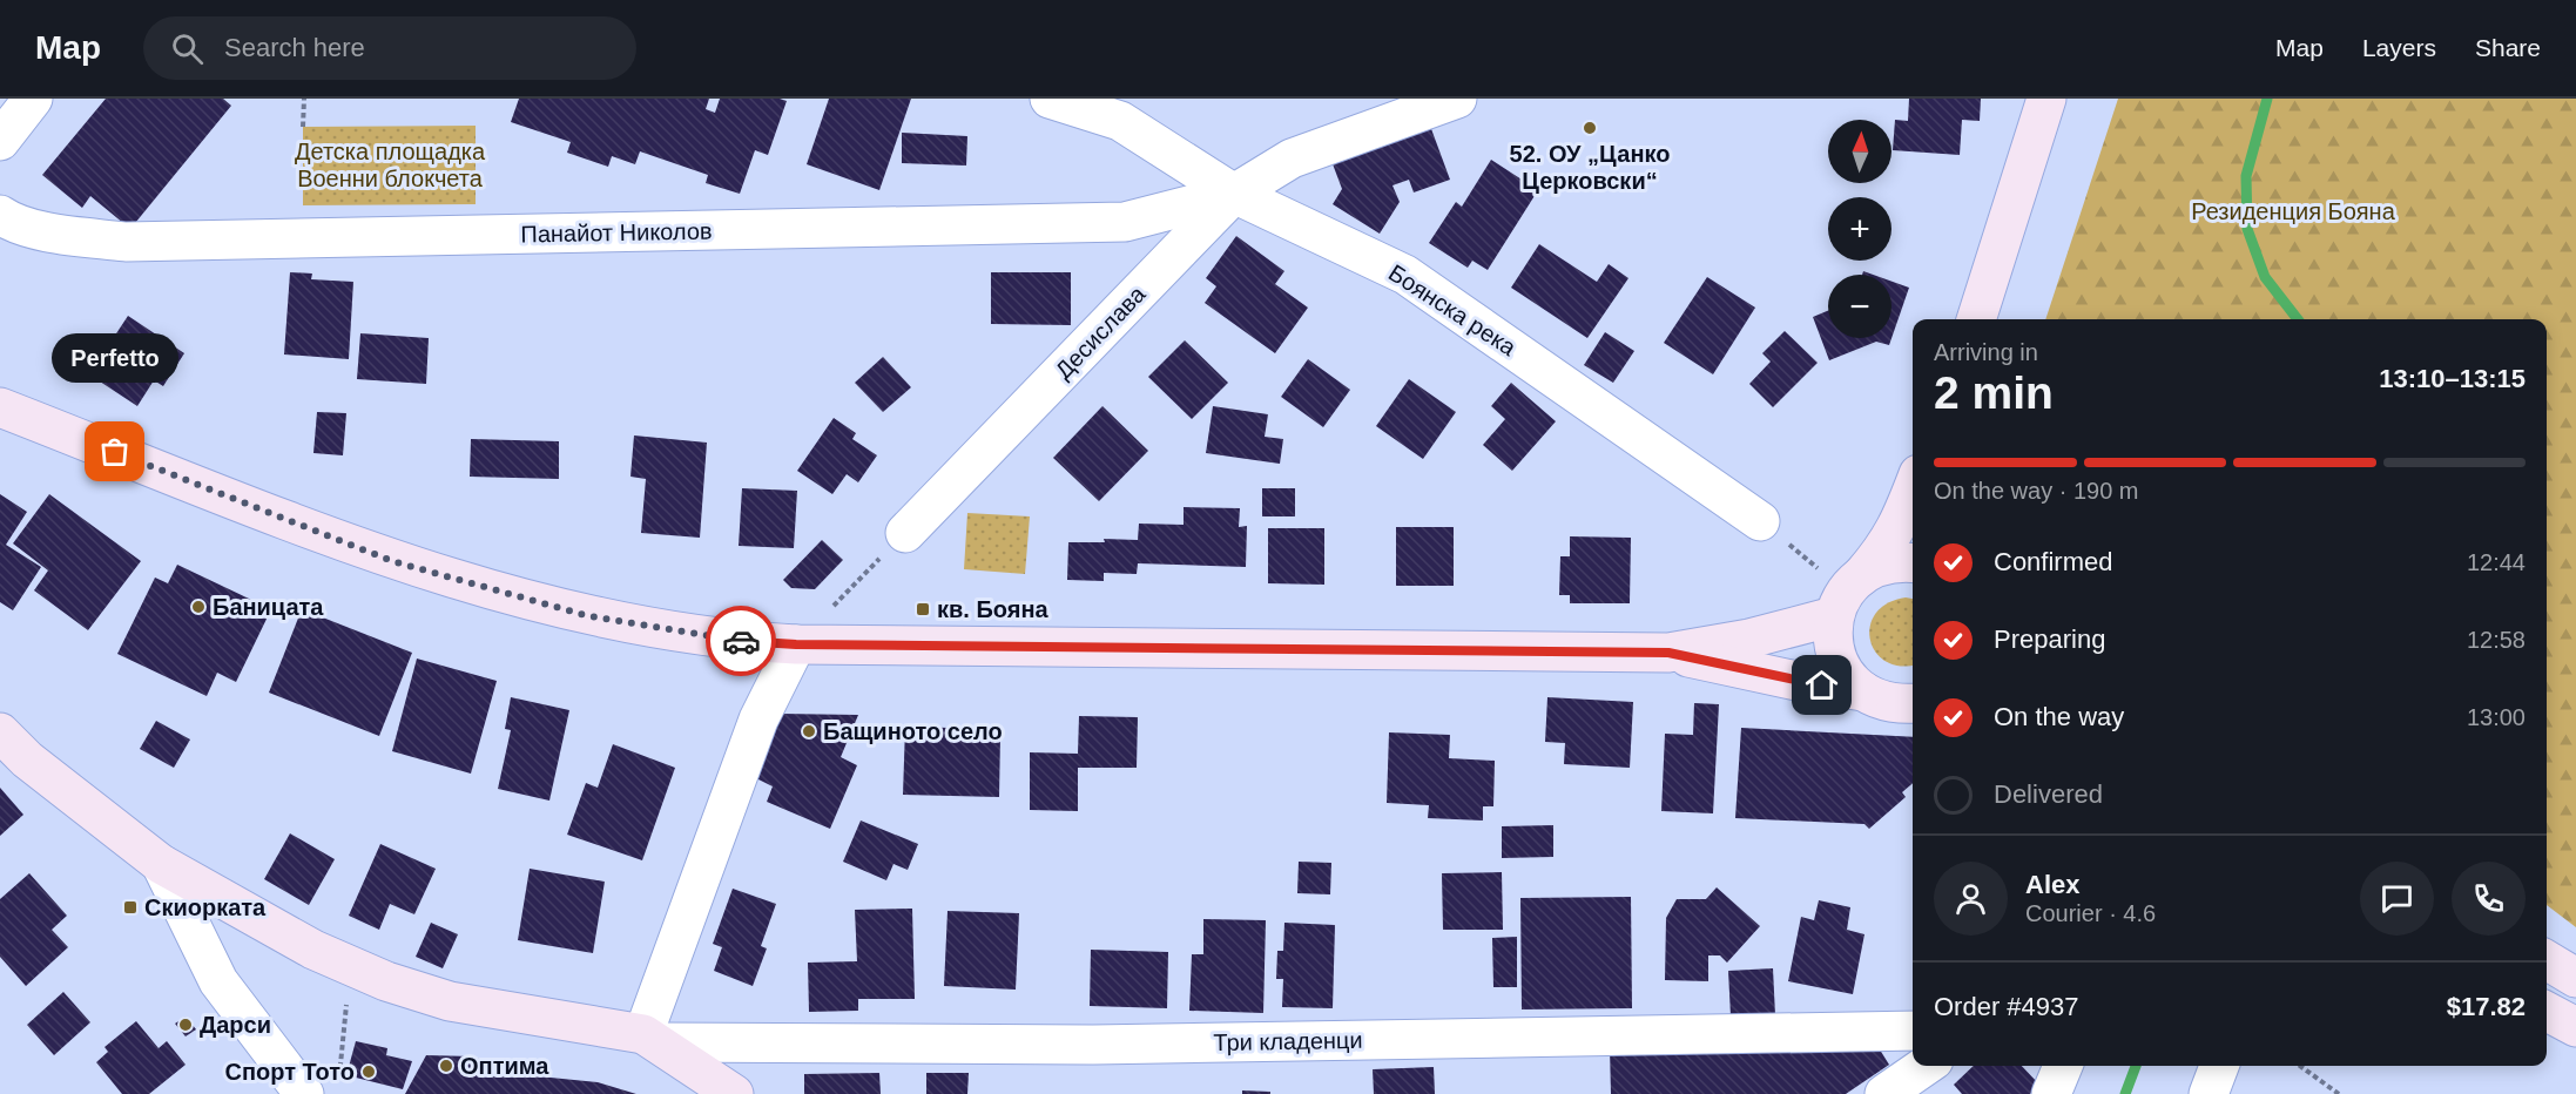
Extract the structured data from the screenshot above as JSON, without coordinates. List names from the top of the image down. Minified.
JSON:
{"streets":{"street":["Панайот Николов","Боянска река","Десислава","Три кладенци"]},"crossings":[["Панайот Николов","Боянска река"],["Панайот Николов","Десислава"],["Боянска река","Десислава"]],"parks":["Детска площадка Военни блокчета","Резиденция Бояна"],"places":{"other":["52. ОУ „Цанко Церковски“","Perfetto","Баницата","Бащиното село","Дарси","Оптима","Спорт Тото"],"transit":["кв. Бояна","Скиорката"]},"north":"top","page":{"header":"Map","search":"Search here","nav":["Map","Layers","Share"],"map_buttons":["+","−"],"heading":["2 min","Arriving in","13:10–13:15"],"panel":["Alex","Courier · 4.6","Order #4937","$17.82"],"bubble":"Perfetto","bar":"On the way · 190 m","list":[["Confirmed","12:44"],["Preparing","12:58"],["On the way","13:00"],"Delivered"]}}
